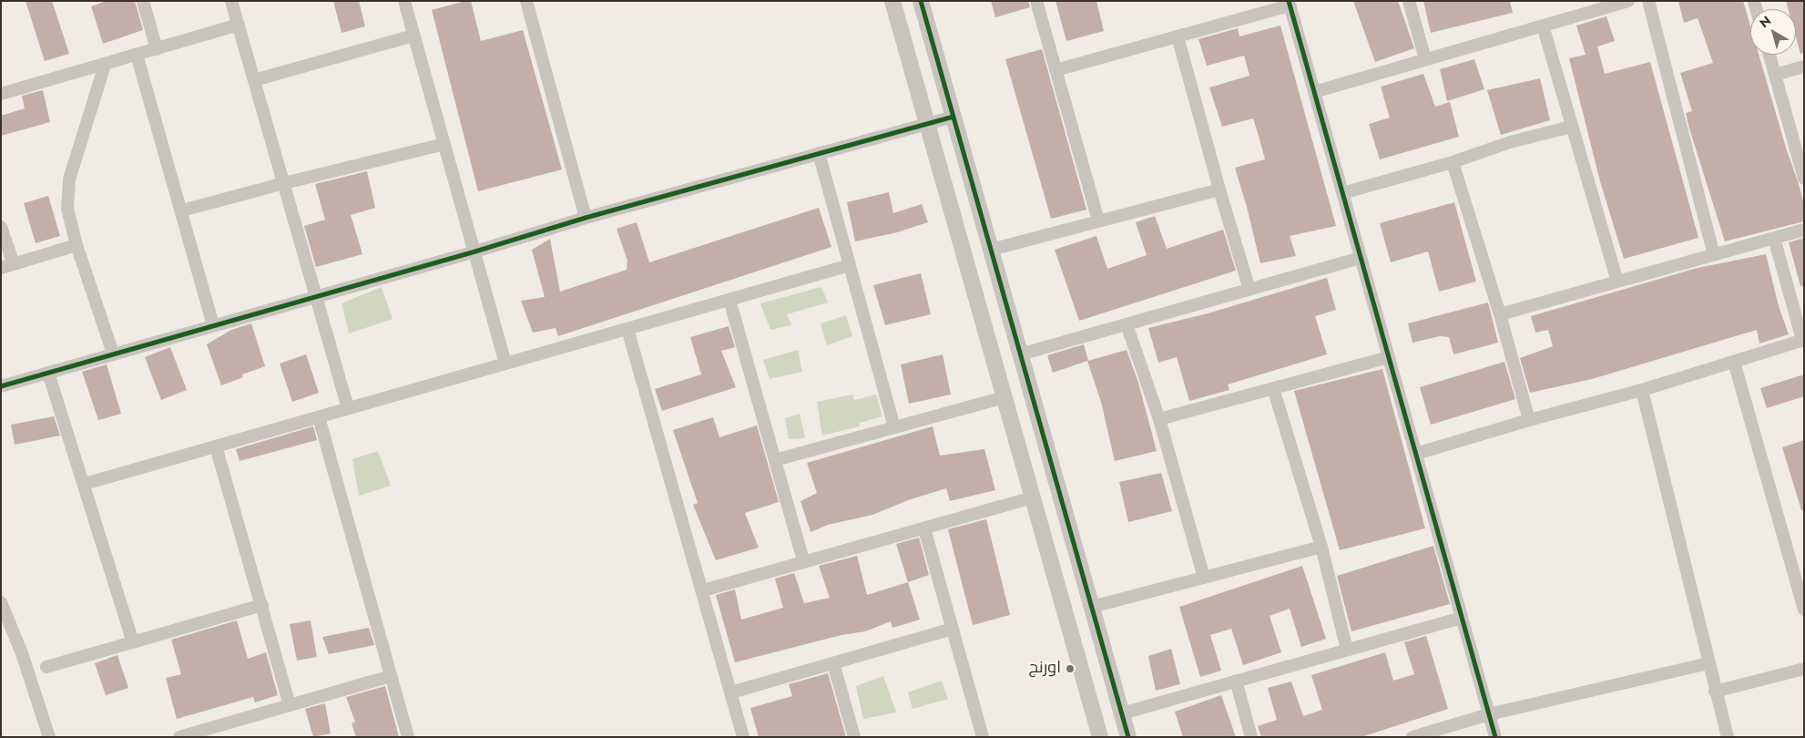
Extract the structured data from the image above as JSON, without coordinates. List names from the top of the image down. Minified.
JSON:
{"places":["اورنج"],"north":"top left"}
